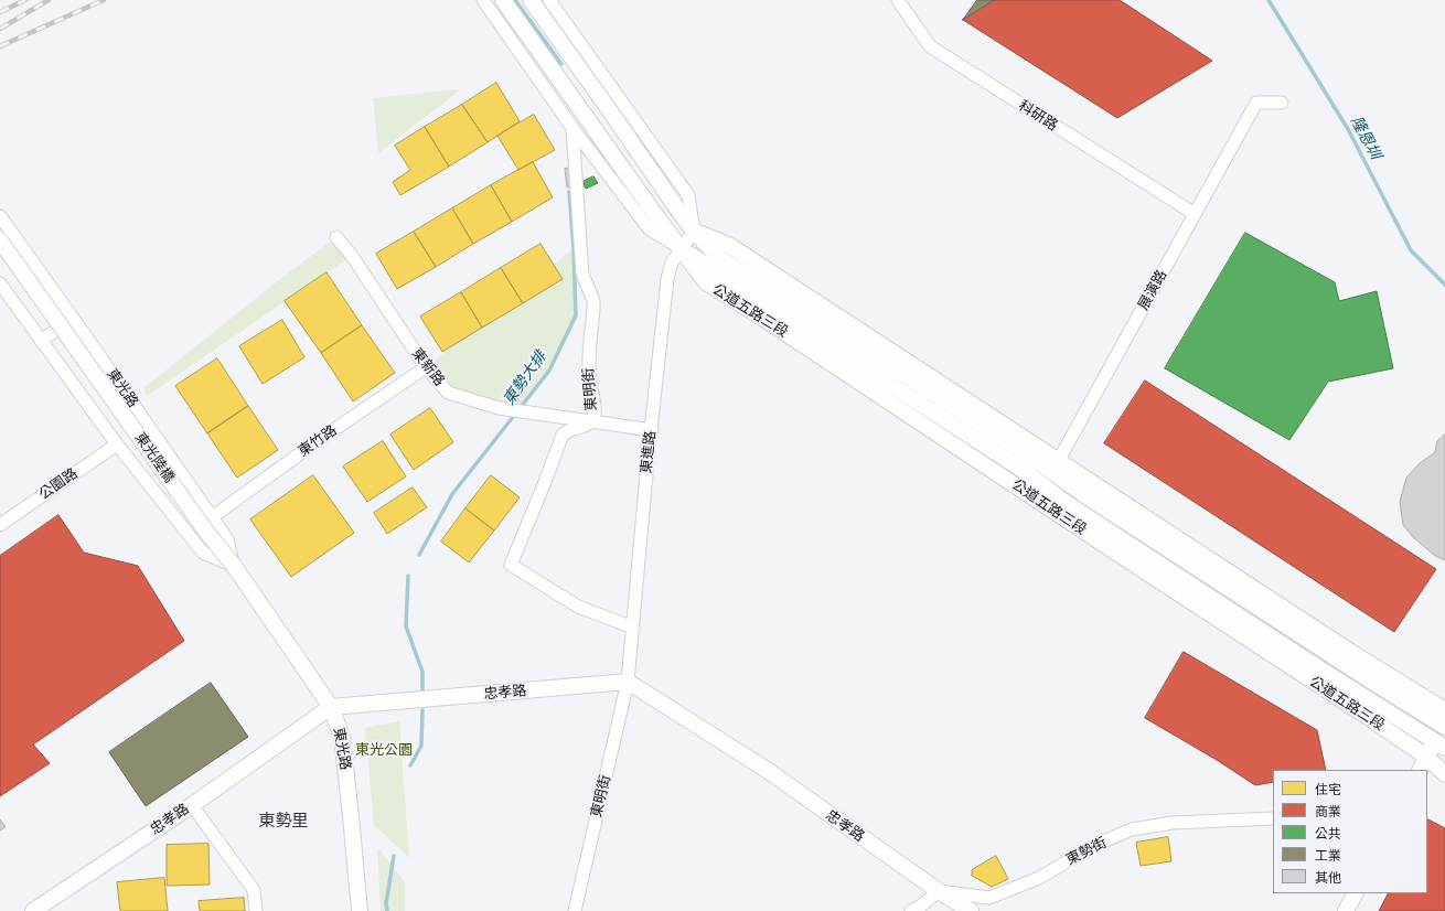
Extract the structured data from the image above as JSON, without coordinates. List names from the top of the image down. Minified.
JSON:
{"streets":{"street":["科研路","展演路","公道五路三段","東新路","東光路","東明街","東竹路","東進路","東光陸橋","公園路","忠孝路","東勢街"]},"crossings":[["科研路","展演路"],["展演路","公道五路三段"],["公道五路三段","東明街"],["公道五路三段","東進路"],["東新路","東明街"],["東新路","東竹路"],["東新路","東進路"],["東光路","東竹路"],["東光路","東光陸橋"],["東光路","忠孝路"],["東明街","東進路"],["東明街","忠孝路"],["東進路","忠孝路"],["忠孝路","東勢街"]],"districts":["東勢里"],"water":["隆恩圳","東勢大排"],"parks":["東光公園"],"legend":["住宅","商業","公共","工業","其他"]}
